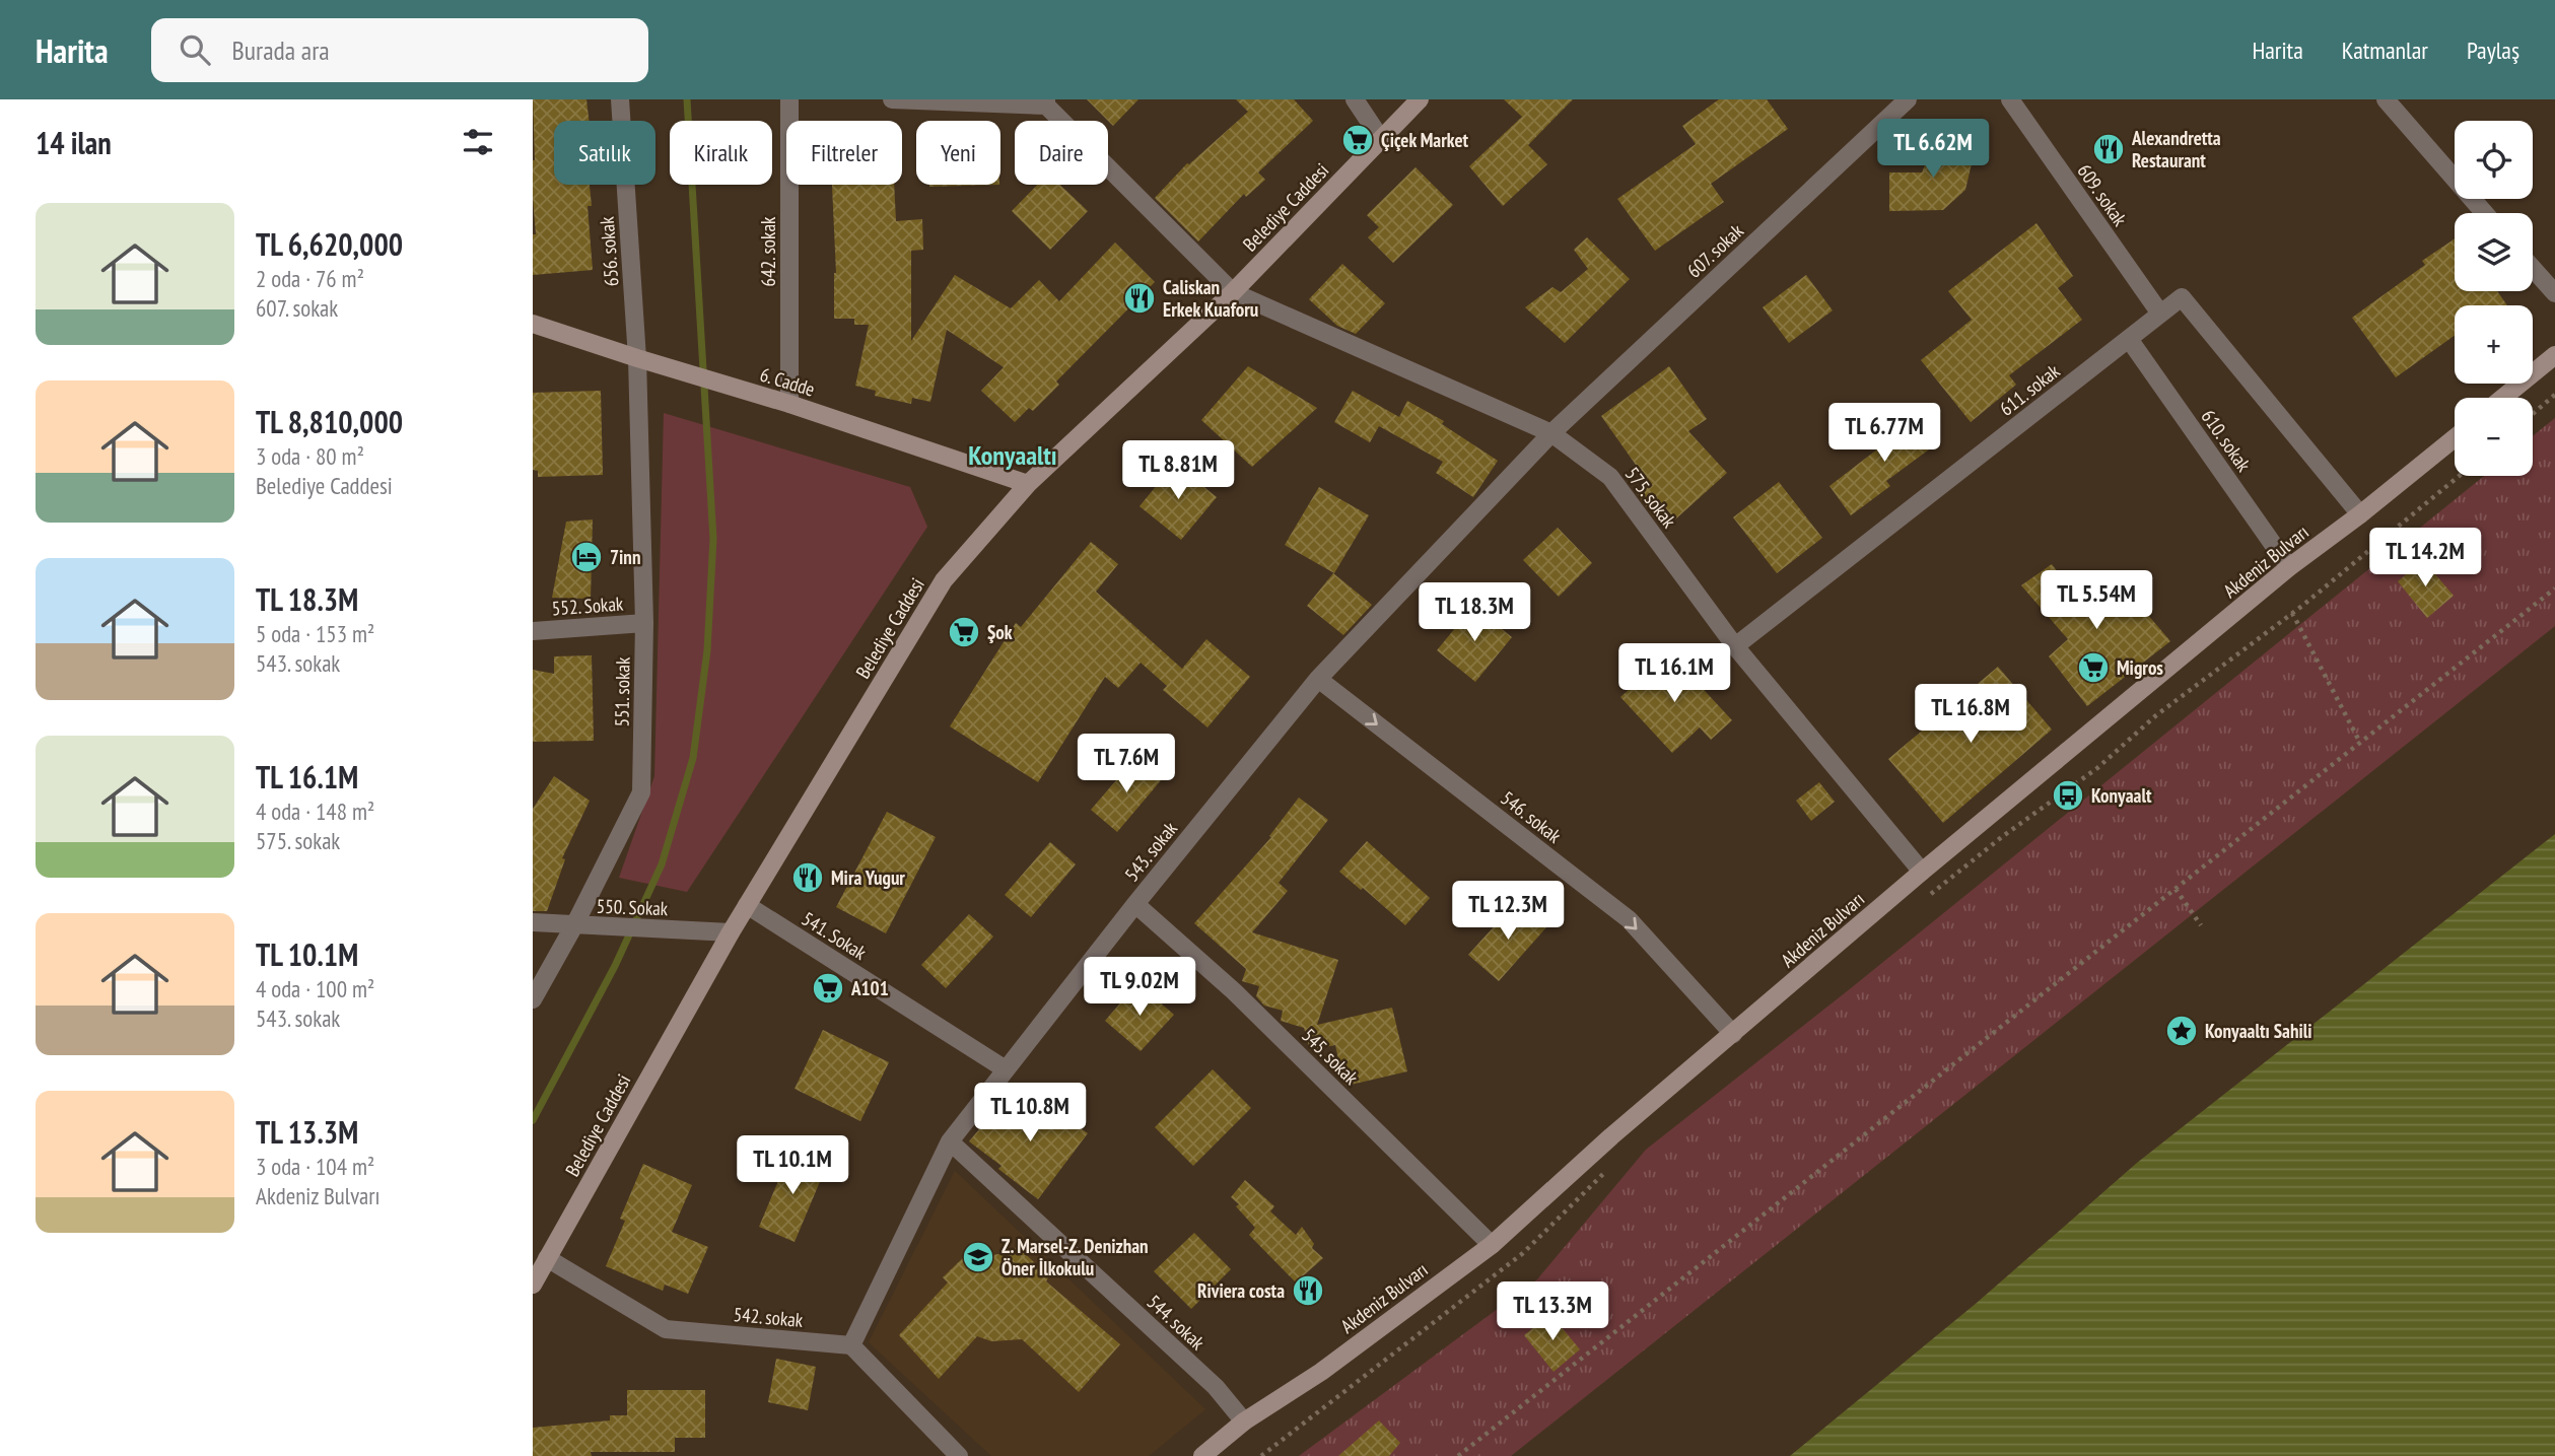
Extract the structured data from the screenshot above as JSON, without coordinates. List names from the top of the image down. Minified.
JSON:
{"streets":{"main road":["Belediye Caddesi","6. Cadde","Akdeniz Bulvarı"],"street":["609. sokak","607. sokak","656. sokak","642. sokak","611. sokak","610. sokak","575. sokak","552. Sokak","551. sokak","546. sokak","543. sokak","550. Sokak","541. Sokak","545. sokak","542. sokak","544. sokak"]},"crossings":[["609. sokak","611. sokak"],["Belediye Caddesi","6. Cadde"],["Belediye Caddesi","575. sokak"],["Belediye Caddesi","550. Sokak"],["Belediye Caddesi","541. Sokak"],["Belediye Caddesi","542. sokak"],["607. sokak","575. sokak"],["607. sokak","543. sokak"],["656. sokak","6. Cadde"],["656. sokak","551. sokak"],["642. sokak","6. Cadde"],["6. Cadde","551. sokak"],["611. sokak","610. sokak"],["611. sokak","575. sokak"],["611. sokak","Akdeniz Bulvarı"],["610. sokak","Akdeniz Bulvarı"],["575. sokak","Akdeniz Bulvarı"],["575. sokak","543. sokak"],["Akdeniz Bulvarı","546. sokak"],["Akdeniz Bulvarı","545. sokak"],["Akdeniz Bulvarı","544. sokak"],["552. Sokak","551. sokak"],["551. sokak","550. Sokak"],["546. sokak","543. sokak"],["543. sokak","541. Sokak"],["543. sokak","545. sokak"],["543. sokak","542. sokak"],["543. sokak","544. sokak"]],"one_way":["546. sokak"],"districts":["Konyaaltı"],"places":{"supermarket":["Çiçek Market","Şok","Migros","A101"],"restaurant":["Alexandretta Restaurant","Caliskan Erkek Kuaforu","Mira Yugur","Riviera costa"],"hotel":["7inn"],"bus stop":["Konyaalt"],"place":["Konyaaltı Sahili"],"school or university":["Z. Marsel-Z. Denizhan Öner İlkokulu"]},"page":{"header":"Harita","search":"Burada ara","nav":["Harita","Katmanlar","Paylaş"],"heading":"14 ilan","price":["TL 6.62M","TL 6.77M","TL 8.81M","TL 14.2M","TL 5.54M","TL 18.3M","TL 16.1M","TL 16.8M","TL 7.6M","TL 12.3M","TL 9.02M","TL 10.8M","TL 10.1M","TL 13.3M"],"map_buttons":["+","−"],"chip":["Satılık","Kiralık","Filtreler","Yeni","Daire"],"list":[{"name":"TL 6,620,000","note":"2 oda · 76 m² · 607. sokak"},{"name":"TL 8,810,000","note":"3 oda · 80 m² · Belediye Caddesi"},{"name":"TL 18.3M","note":"5 oda · 153 m² · 543. sokak"},{"name":"TL 16.1M","note":"4 oda · 148 m² · 575. sokak"},{"name":"TL 10.1M","note":"4 oda · 100 m² · 543. sokak"},{"name":"TL 13.3M","note":"3 oda · 104 m² · Akdeniz Bulvarı"}]}}
